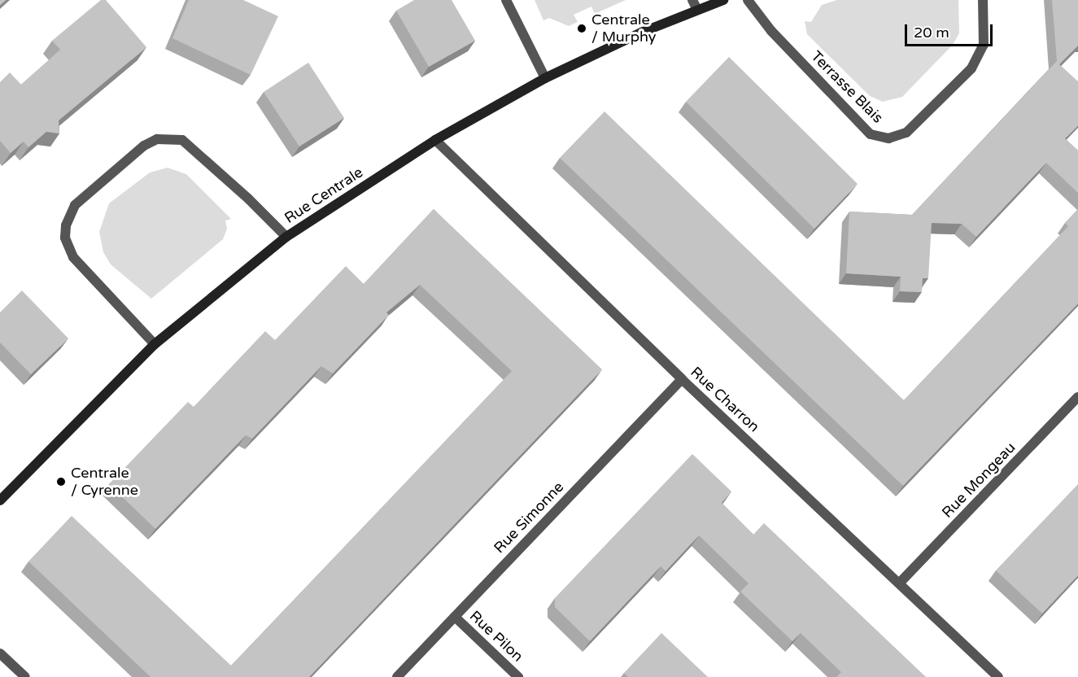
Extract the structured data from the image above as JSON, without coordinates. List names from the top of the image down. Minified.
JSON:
{"streets":{"street":["Terrasse Blais","Rue Centrale","Rue Charron","Rue Mongeau","Rue Simonne","Rue Pilon"]},"crossings":[["Rue Centrale","Rue Charron"],["Rue Charron","Rue Mongeau"],["Rue Charron","Rue Simonne"],["Rue Simonne","Rue Pilon"]],"places":["Centrale / Murphy","Centrale / Cyrenne"],"scale_bar":"20 m"}
